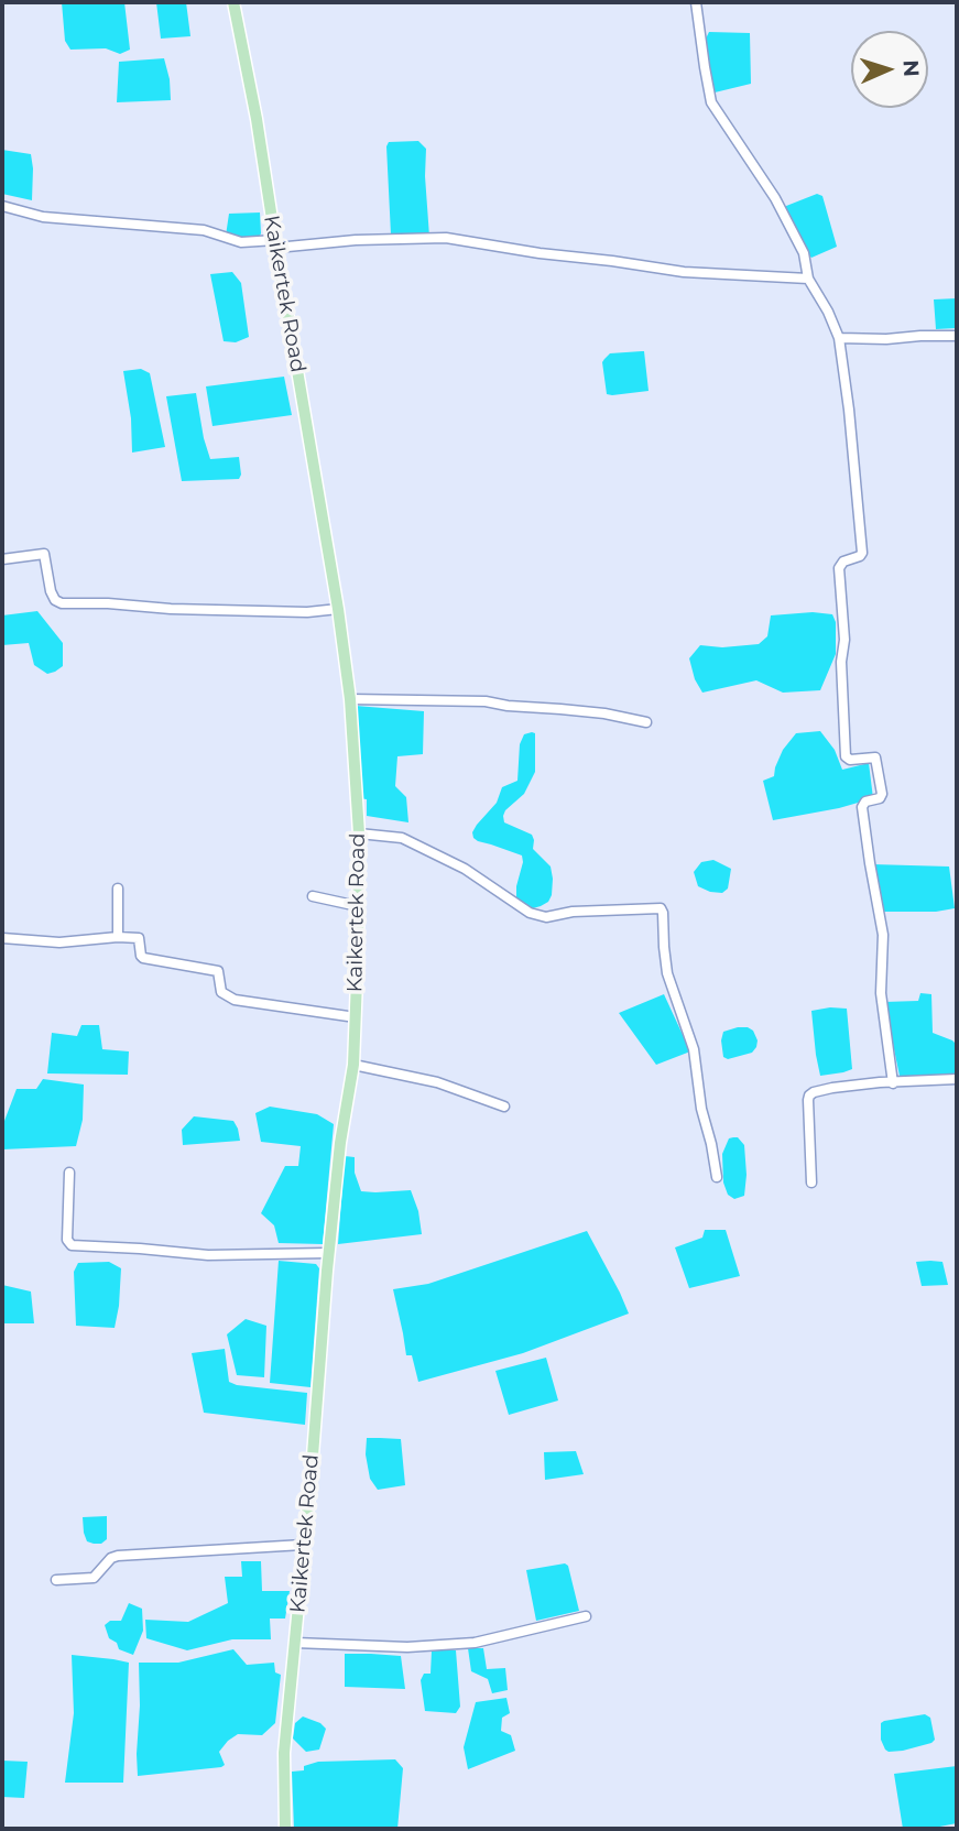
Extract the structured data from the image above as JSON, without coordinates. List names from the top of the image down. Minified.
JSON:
{"streets":{"main road":["Kaikertek Road"]},"north":"right"}
